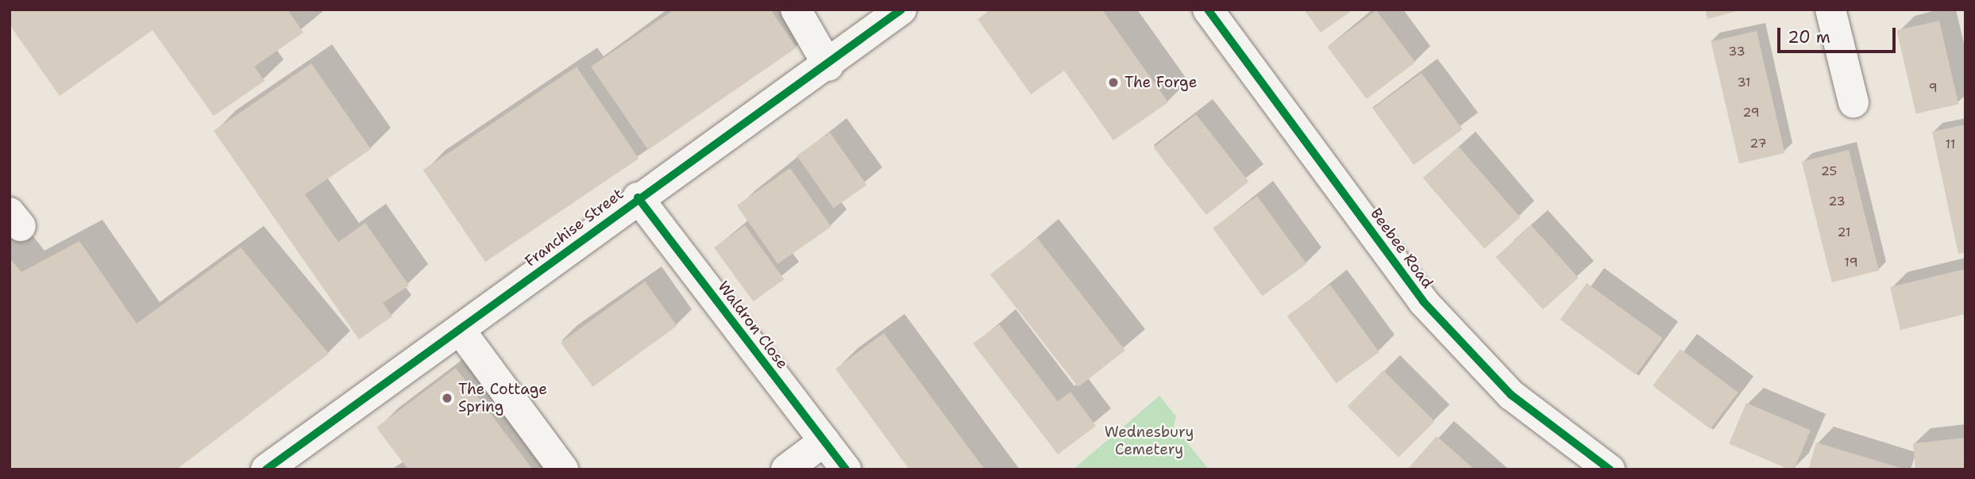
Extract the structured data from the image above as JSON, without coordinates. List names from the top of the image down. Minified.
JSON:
{"streets":{"street":["Franchise Street","Beebee Road","Waldron Close"]},"crossings":[["Franchise Street","Waldron Close"]],"parks":["Wednesbury Cemetery"],"places":["The Forge","The Cottage Spring"],"house_numbers":["33","31","9","29","27","11","25","23","21","19"],"scale_bar":"20 m"}
